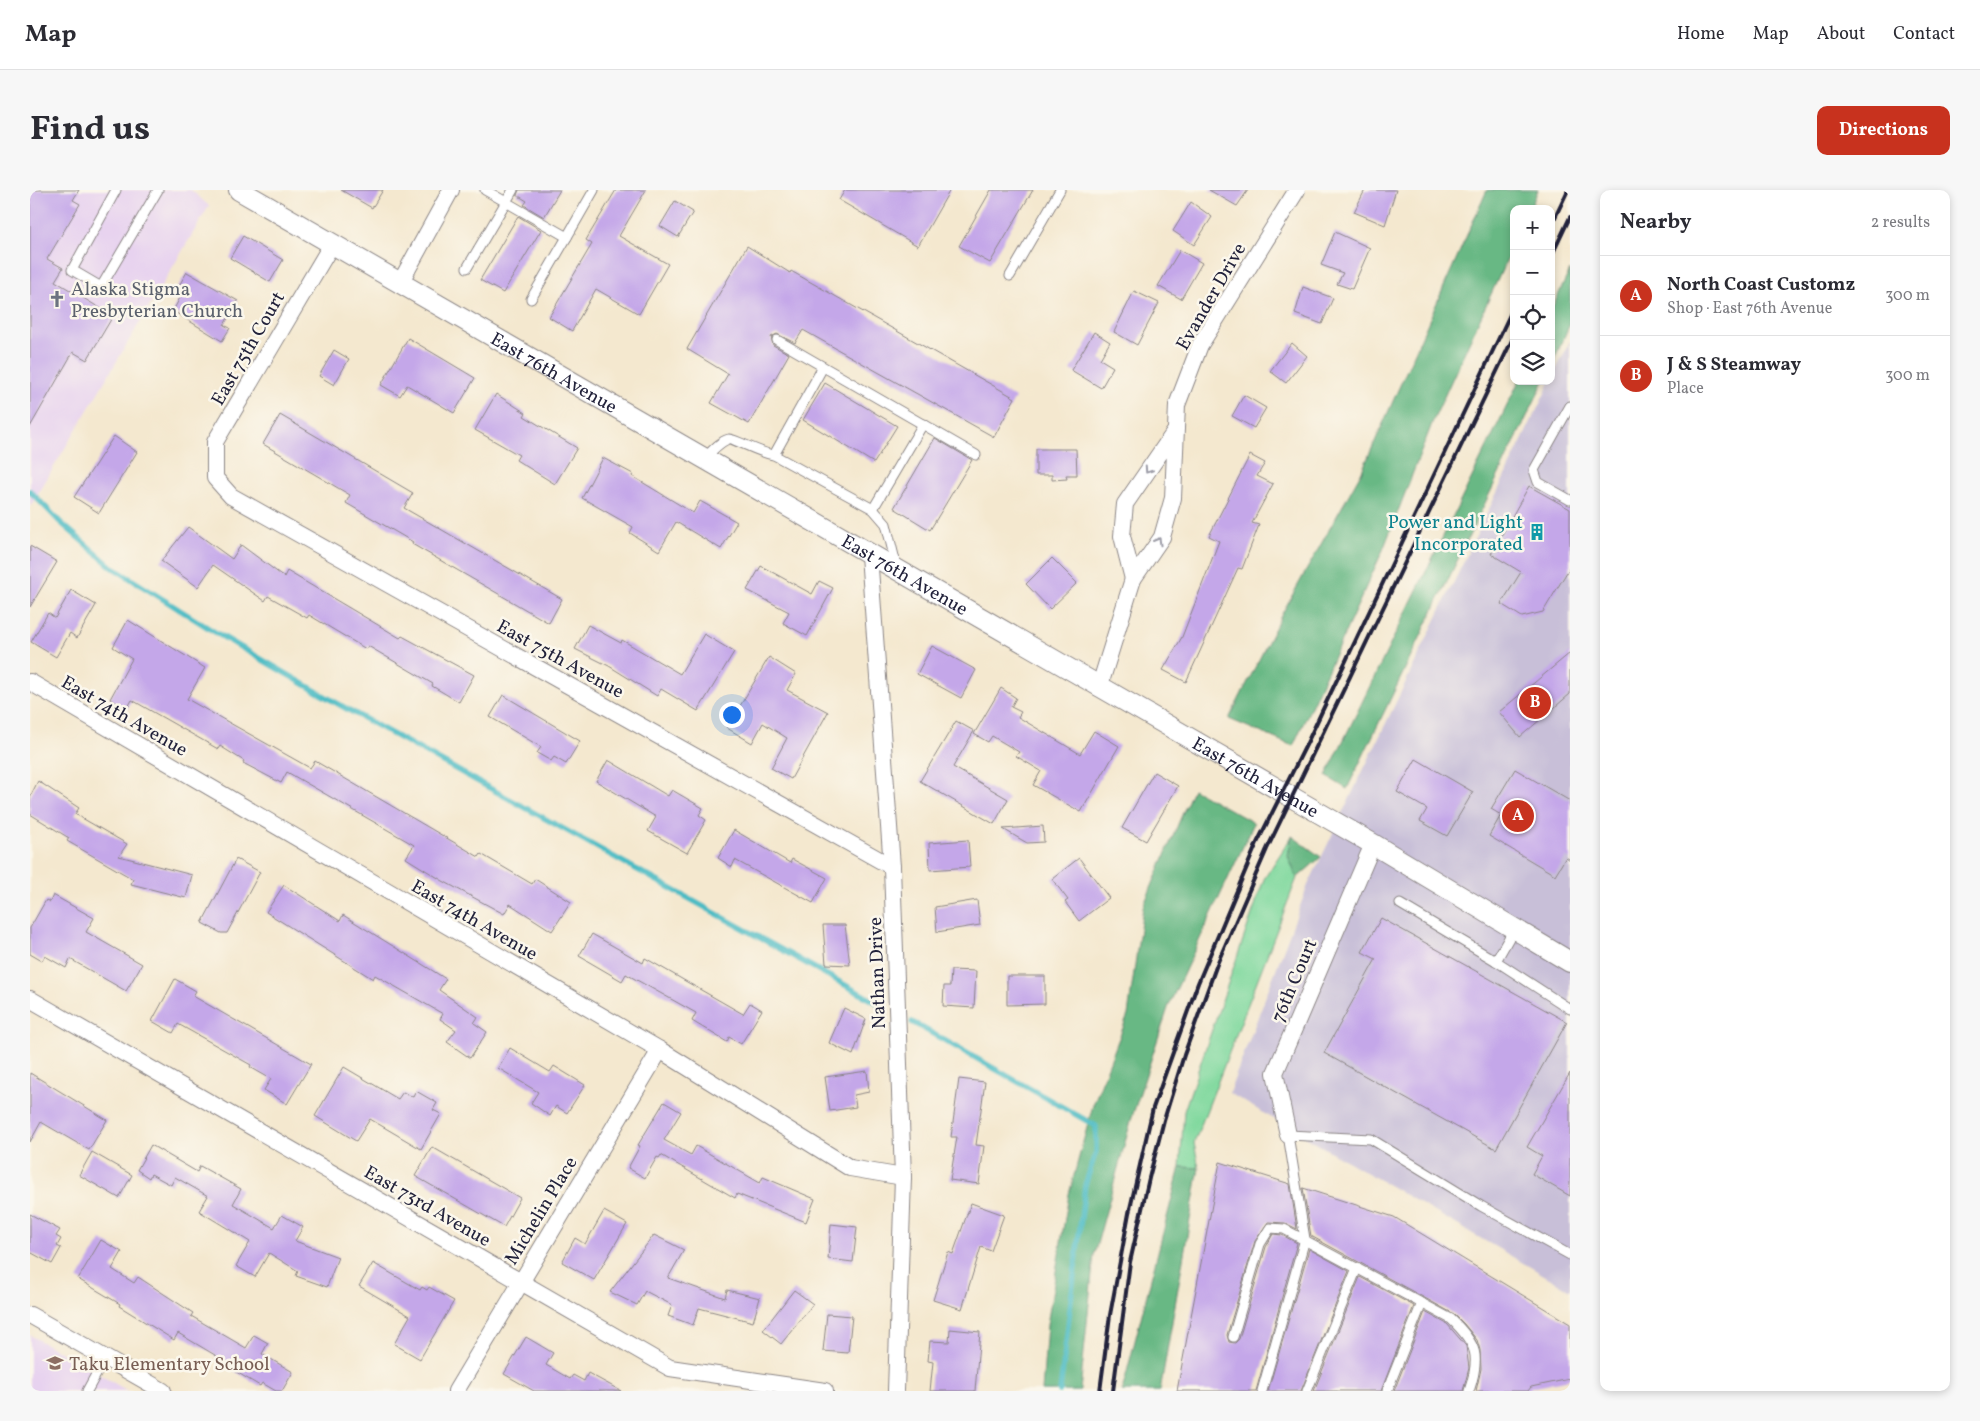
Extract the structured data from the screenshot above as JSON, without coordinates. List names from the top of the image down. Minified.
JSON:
{"streets":{"street":["Evander Drive","East 75th Court","East 76th Avenue","East 75th Avenue","East 74th Avenue","Nathan Drive","76th Court","East 73rd Avenue","Michelin Place"]},"crossings":[["Evander Drive","East 76th Avenue"],["East 75th Court","East 76th Avenue"],["East 75th Court","East 75th Avenue"],["East 76th Avenue","Nathan Drive"],["East 76th Avenue","76th Court"],["East 75th Avenue","Nathan Drive"],["East 74th Avenue","Nathan Drive"],["East 74th Avenue","Michelin Place"],["East 73rd Avenue","Michelin Place"]],"places":{"church":["Alaska Stigma Presbyterian Church"],"building":["Power and Light Incorporated"],"school or university":["Taku Elementary School"]},"page":{"header":"Map","nav":["Home","Map","About","Contact"],"title":"Find us","buttons":"Directions","heading":["Nearby","2 results"],"map_buttons":["+","−"],"list":[{"mark":"A","name":"North Coast Customz","note":"Shop · East 76th Avenue","value":"300 m"},{"mark":"B","name":"J & S Steamway","note":"Place","value":"300 m"}],"pins":["B","A"]}}
